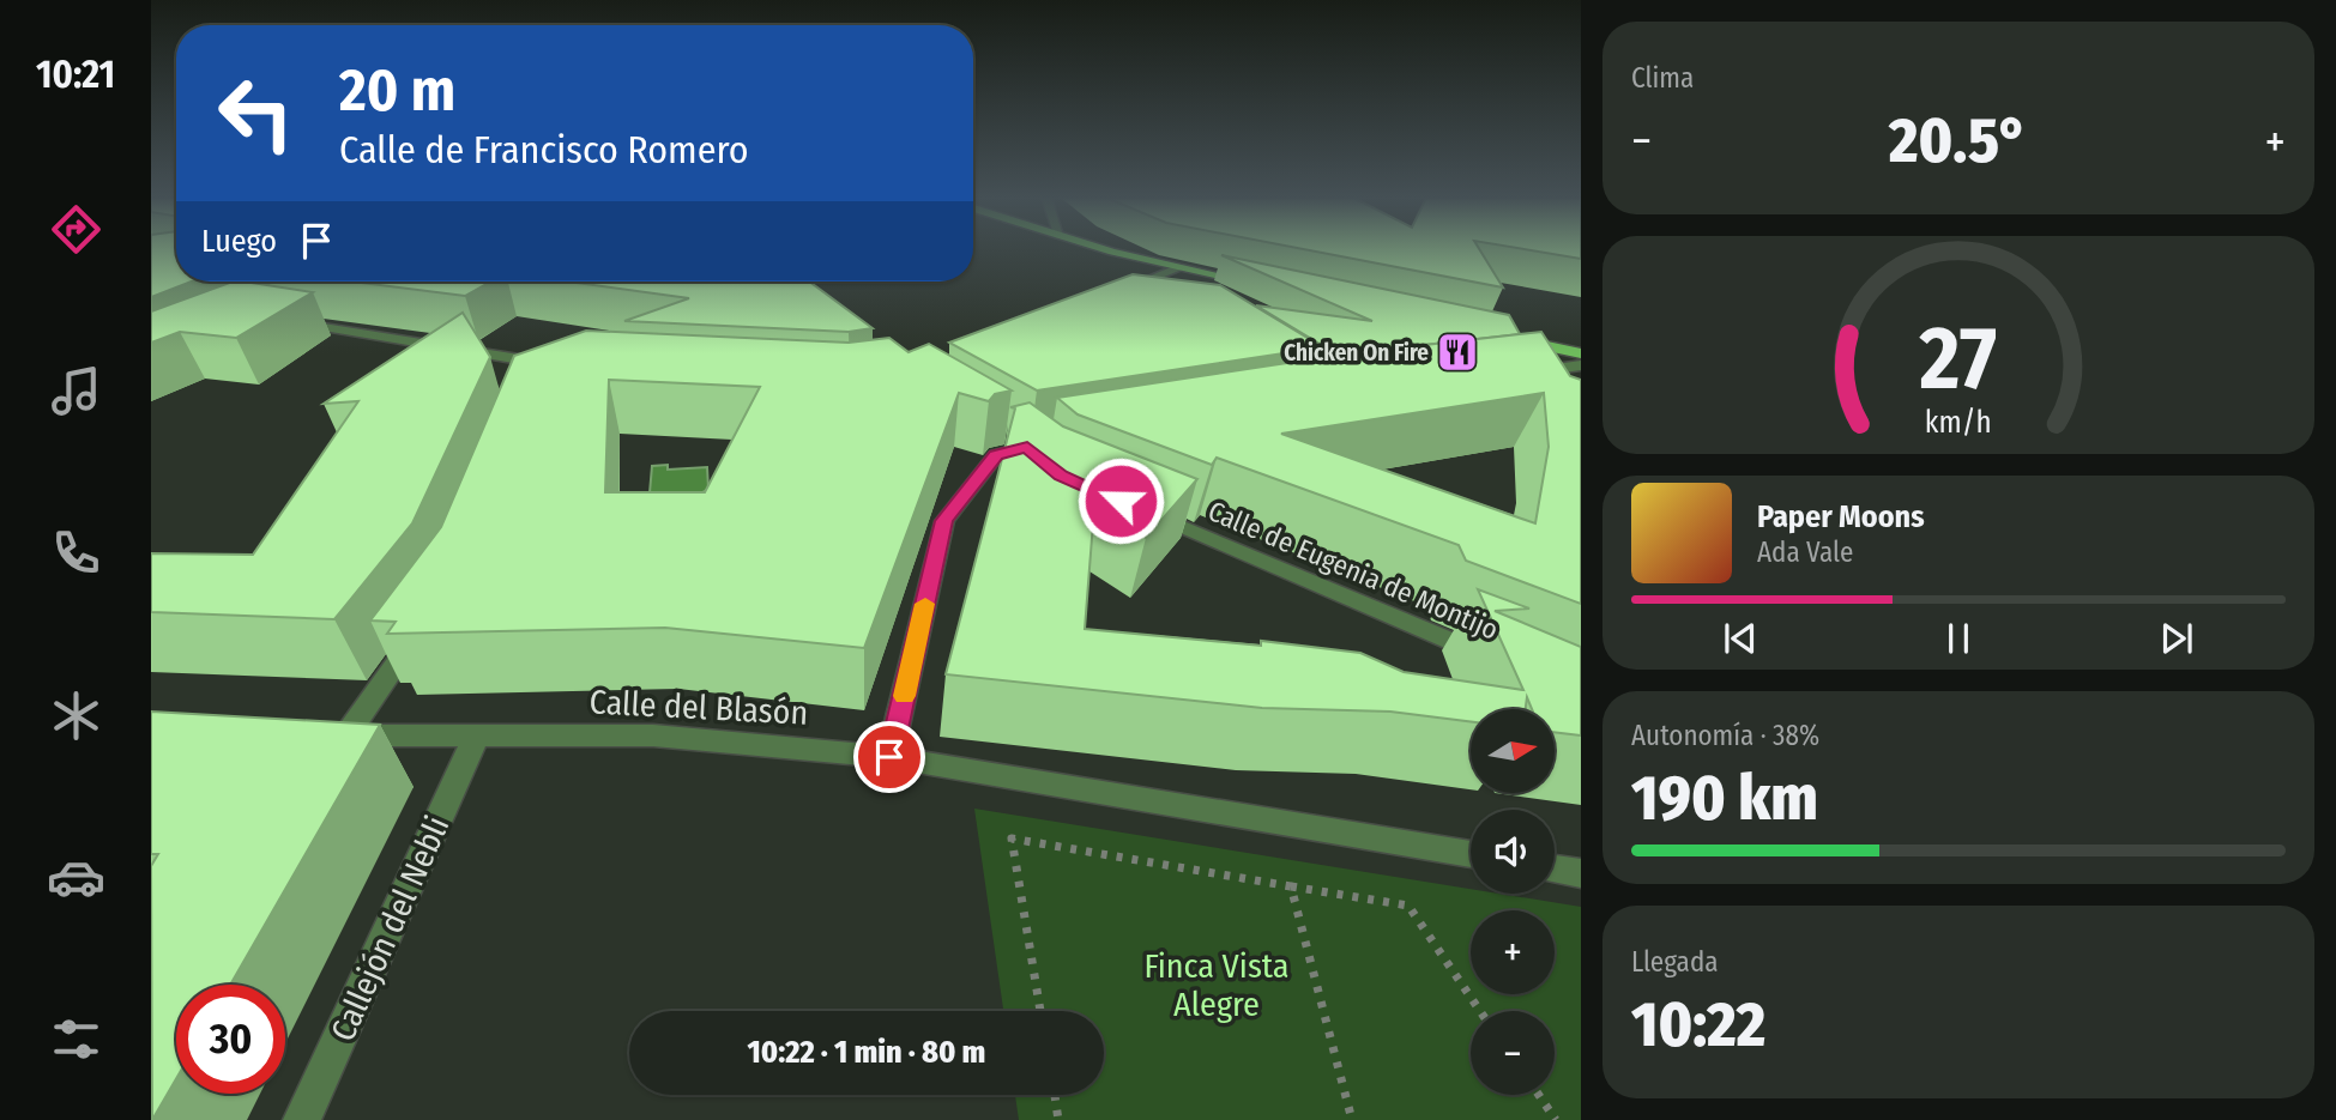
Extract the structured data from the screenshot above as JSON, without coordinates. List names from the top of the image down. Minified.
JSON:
{"streets":{"street":["Calle de Eugenia de Montijo","Calle del Blasón","Callejón del Nebli"]},"crossings":[["Calle del Blasón","Callejón del Nebli"]],"parks":["Finca Vista Alegre"],"places":{"restaurant":["Chicken On Fire"]},"north":"right","page":{"tabs":"10:21","tile":["Clima",["Autonomía · 38%","190 km"],["Llegada","10:22"]],"turn":["20 m","Calle de Francisco Romero"],"heat":["−","20.5°","+"],"then":"Luego","song":["Paper Moons","Ada Vale"],"map_buttons":["+","−"],"limit":"30","trip":"10:22 · 1 min · 80 m","gauge":["27","km/h"]}}
